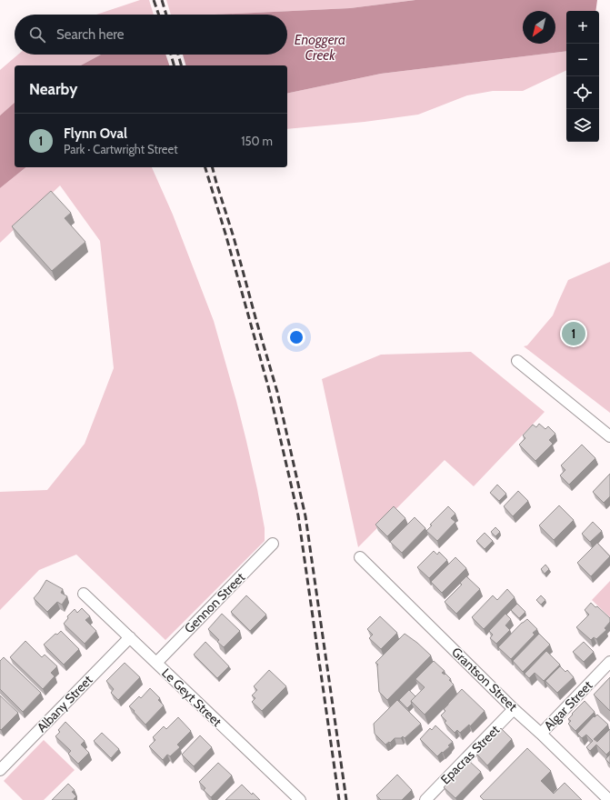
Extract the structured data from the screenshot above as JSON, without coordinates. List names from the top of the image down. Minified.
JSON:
{"streets":{"street":["Gennon Street","Grantson Street","Le Geyt Street","Albany Street","Algar Street","Epacras Street"]},"crossings":[["Gennon Street","Le Geyt Street"],["Grantson Street","Algar Street"],["Grantson Street","Epacras Street"],["Le Geyt Street","Albany Street"]],"water":["Enoggera Creek"],"north":"bottom left","page":{"map_buttons":["+","−"],"search":"Search here","heading":"Nearby","list":[{"mark":"1","name":"Flynn Oval","note":"Park · Cartwright Street","value":"150 m"}],"pins":"1"}}
